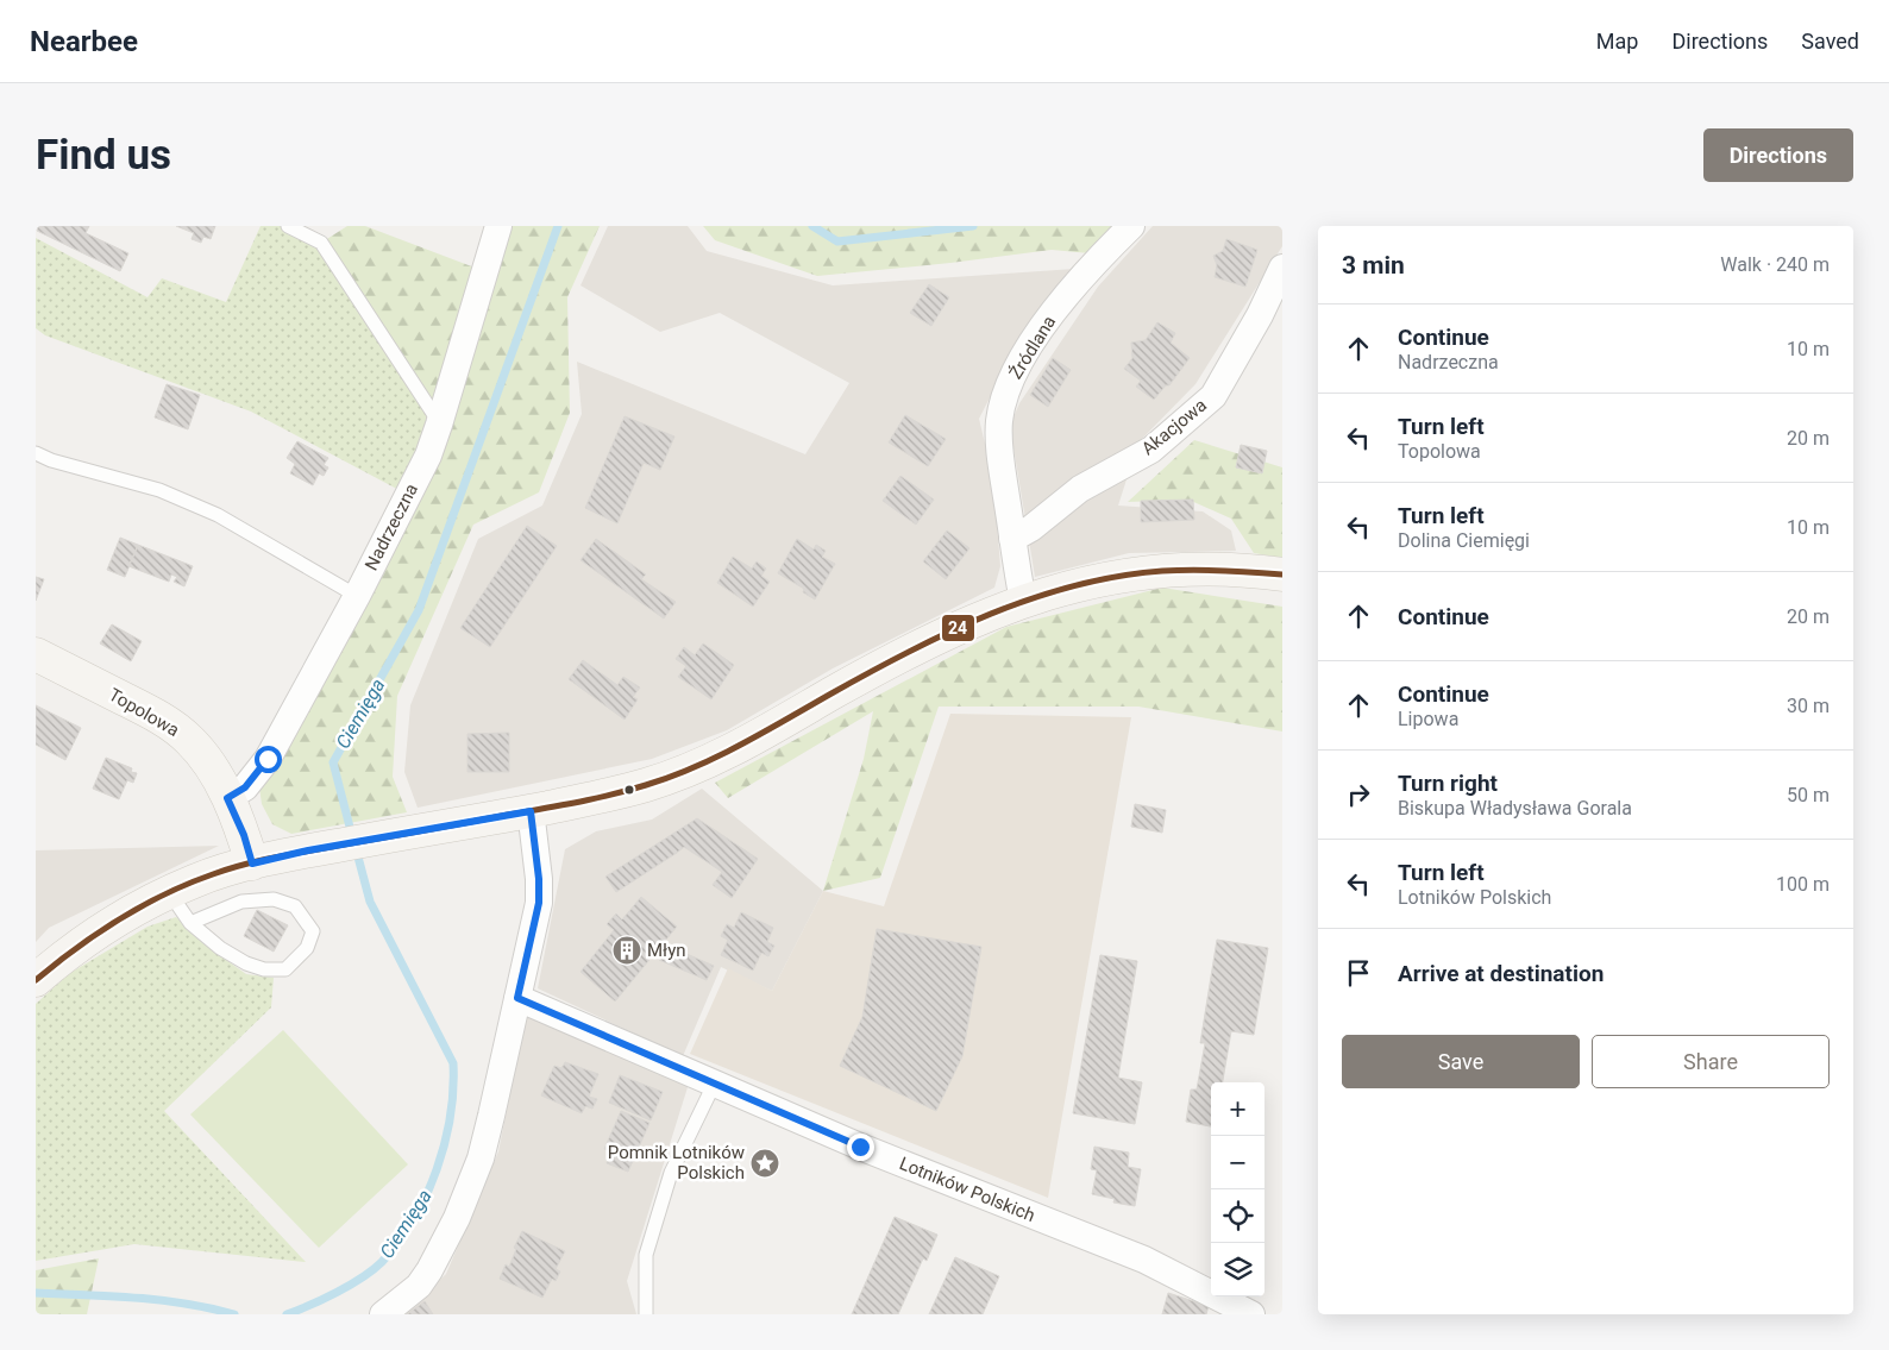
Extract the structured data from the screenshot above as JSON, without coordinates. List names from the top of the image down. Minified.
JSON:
{"streets":{"street":["Źródlana","Akacjowa","Nadrzeczna","Topolowa","Lotników Polskich"]},"crossings":[["Źródlana","Akacjowa"],["Nadrzeczna","Topolowa"]],"water":["Ciemięga"],"places":{"building":["Młyn"],"place":["Pomnik Lotników Polskich"]},"lines":["transit line 24"],"page":{"header":"Nearbee","nav":["Map","Directions","Saved"],"buttons":["Directions",["Save","Share"]],"title":"Find us","heading":["3 min","Walk · 240 m"],"list":[["Continue","Nadrzeczna","10 m"],["Turn left","Topolowa","20 m"],["Turn left","Dolina Ciemięgi","10 m"],["Continue","20 m"],["Continue","Lipowa","30 m"],["Turn right","Biskupa Władysława Gorala","50 m"],["Turn left","Lotników Polskich","100 m"],"Arrive at destination"],"map_buttons":["+","−"]}}
